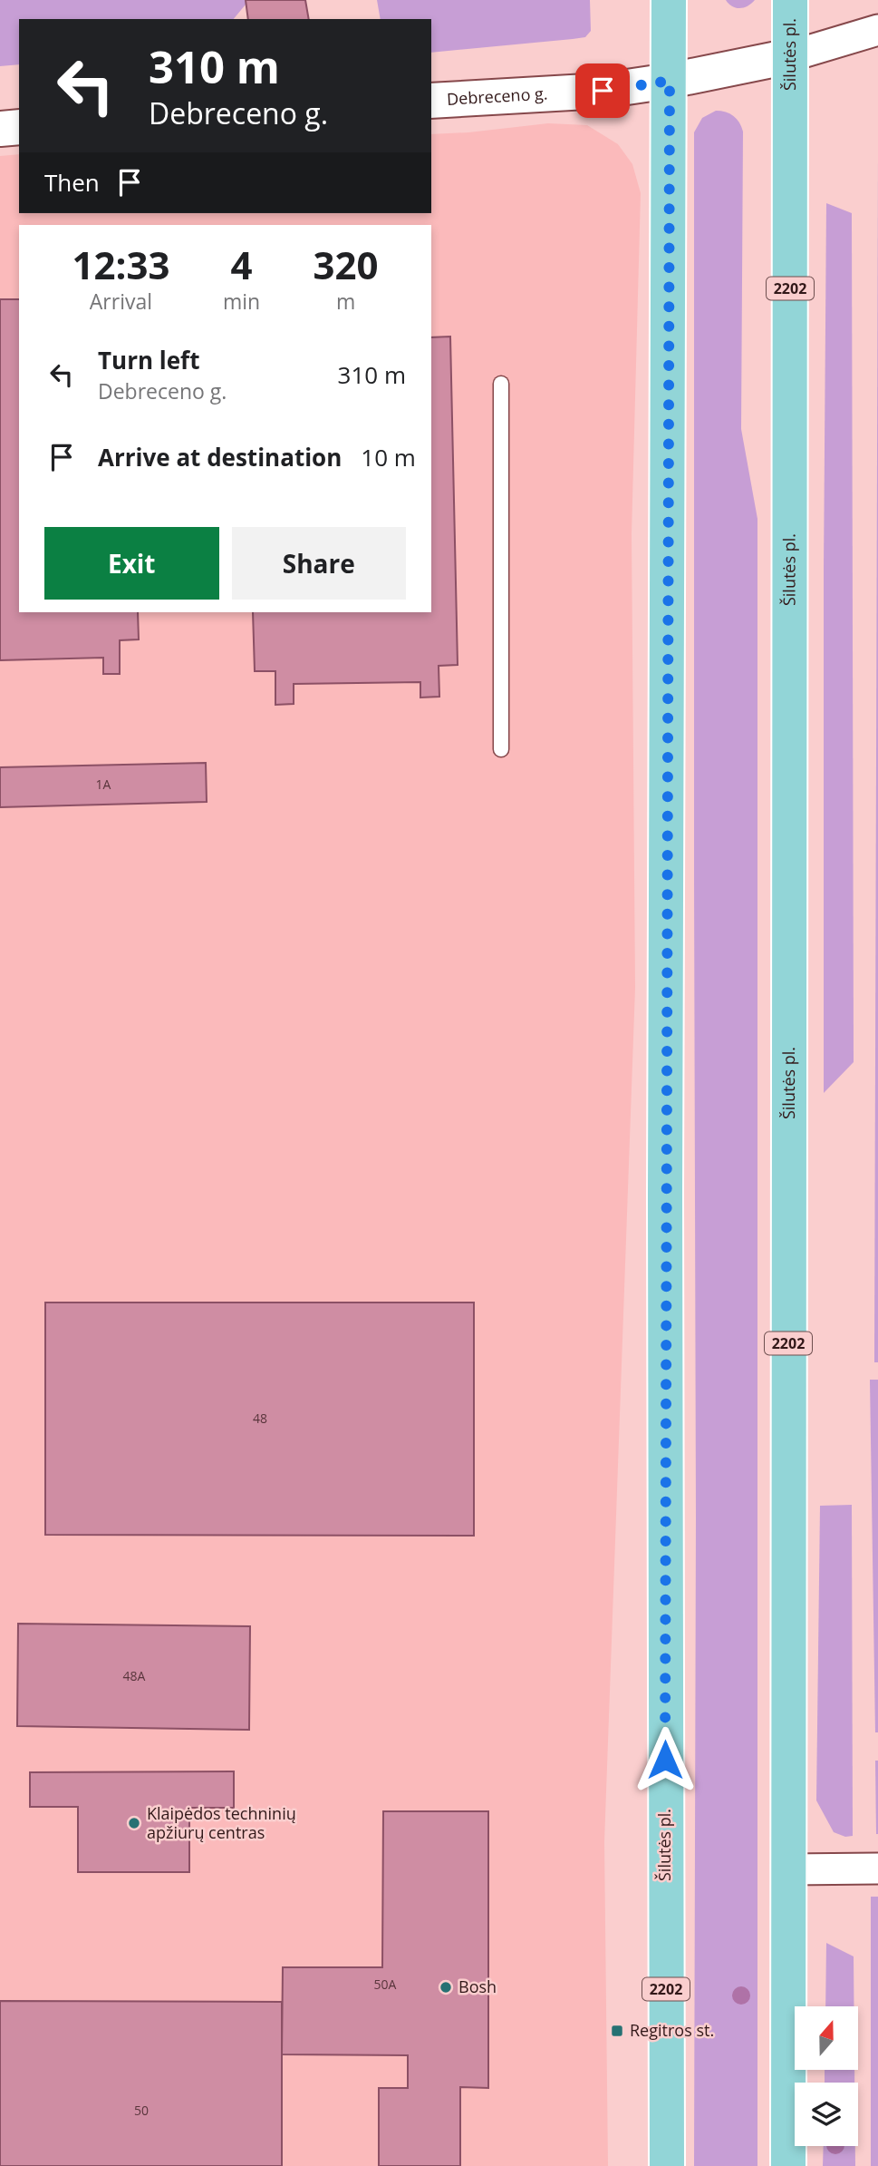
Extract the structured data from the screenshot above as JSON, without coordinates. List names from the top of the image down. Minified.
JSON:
{"streets":{"main road":["Šilutės pl.","2202"],"street":["Debreceno g."]},"crossings":[["Šilutės pl.","Debreceno g."]],"places":{"other":["Klaipėdos techninių apžiurų centras","Bosh"],"transit":["Regitros st."]},"house_numbers":["1A","48","48A","50A","50"],"north":"top","page":{"turn":["310 m","Debreceno g."],"then":"Then","eta":["12:33","Arrival","4","min","320","m"],"list":[{"name":"Turn left","note":"Debreceno g.","value":"310 m"},{"name":"Arrive at destination","value":"10 m"}],"buttons":["Exit","Share"]}}
